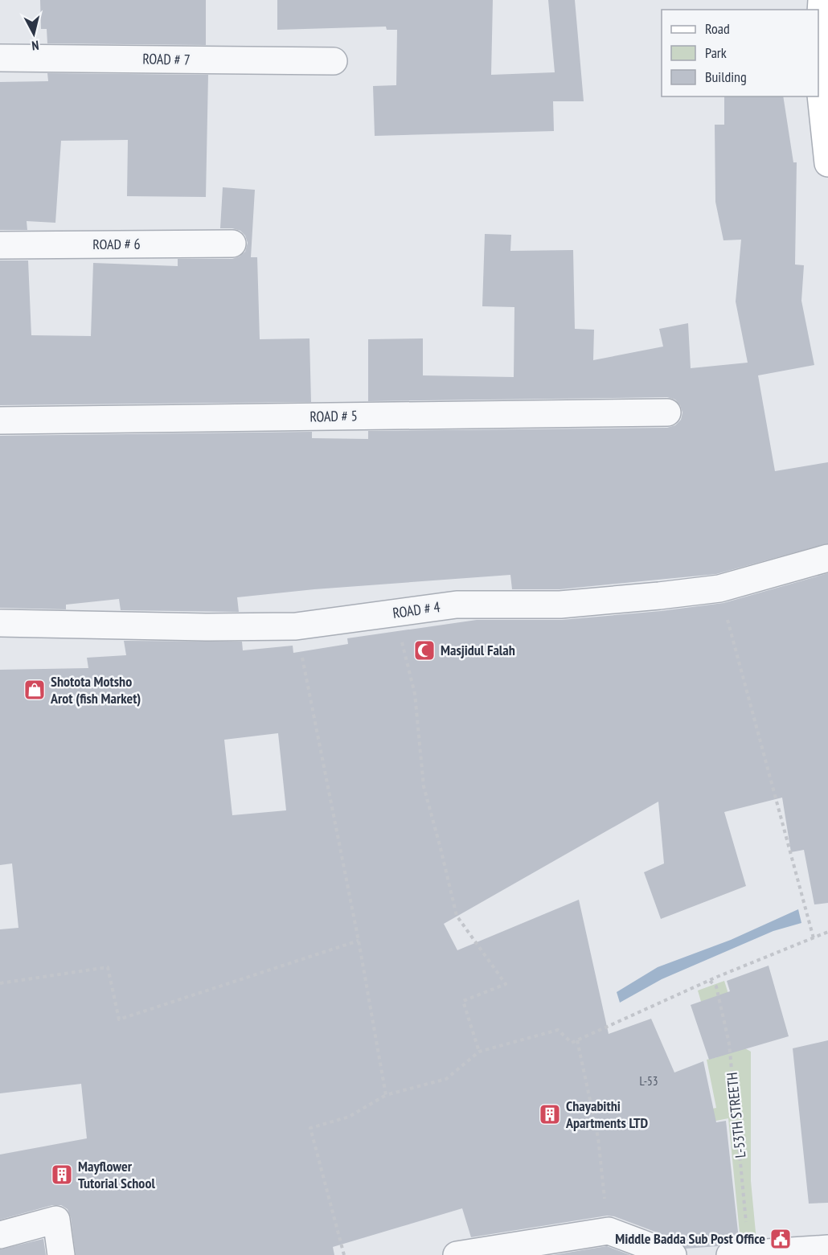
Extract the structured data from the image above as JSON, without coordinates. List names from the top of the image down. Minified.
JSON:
{"streets":{"street":["ROAD # 7","ROAD # 6","ROAD # 5","ROAD # 4"],"path":["L-53TH STREETH"]},"places":{"mosque":["Masjidul Falah"],"shop":["Shotota Motsho Arot (fish Market)"],"building":["Chayabithi Apartments LTD","Mayflower Tutorial School"],"public building":["Middle Badda Sub Post Office"]},"house_numbers":["L-53"],"legend":["Road","Park","Building"],"north":"bottom"}
